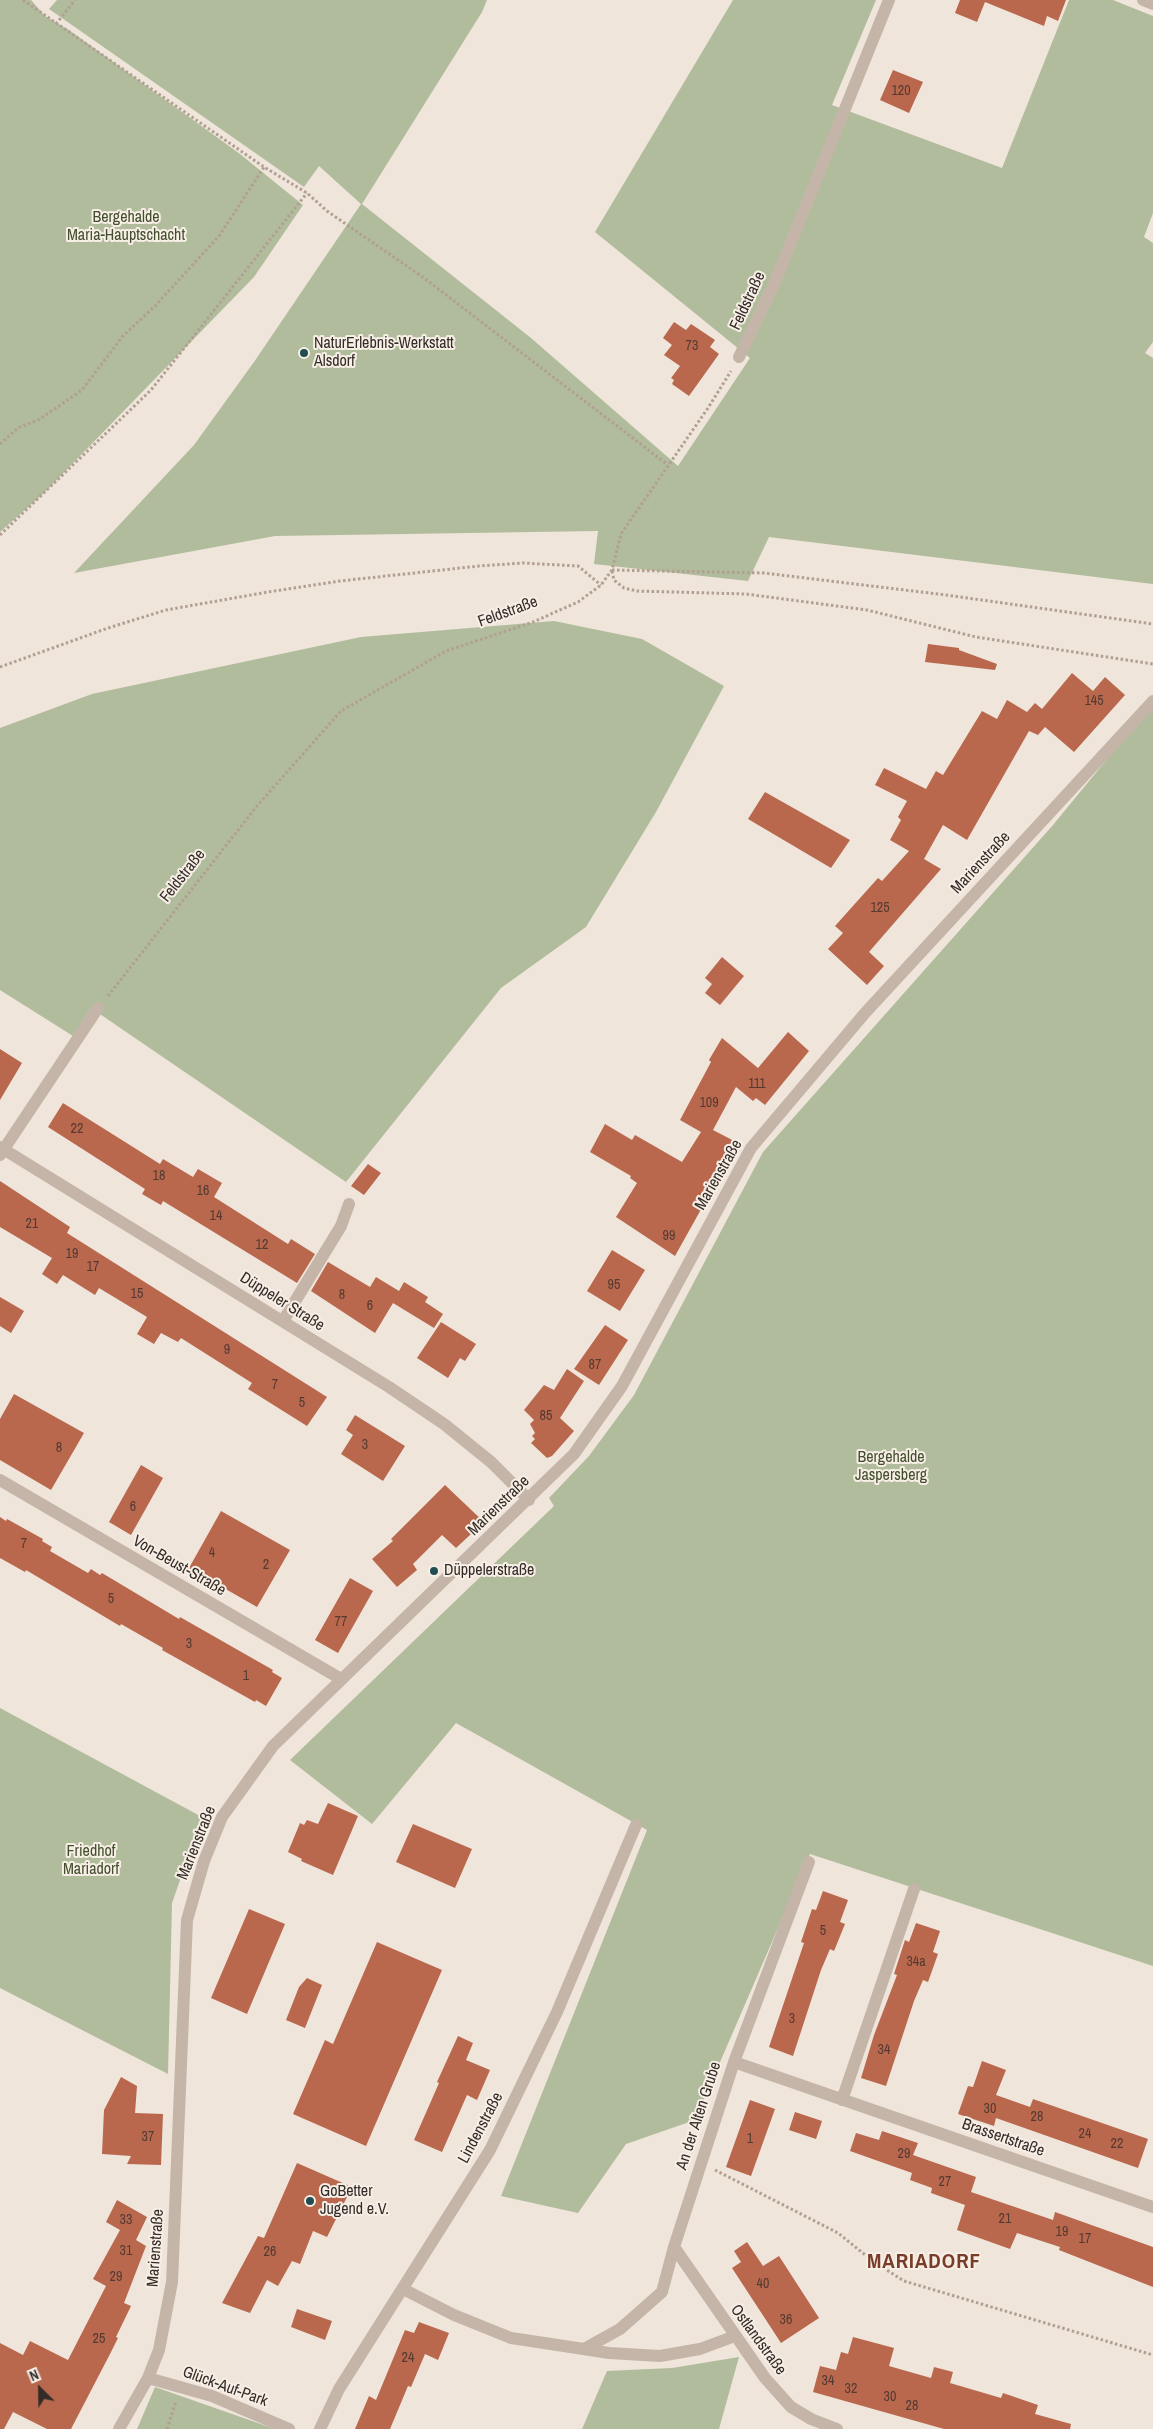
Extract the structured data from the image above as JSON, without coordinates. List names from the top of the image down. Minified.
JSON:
{"streets":{"street":["Feldstraße","Marienstraße","Düppeler Straße","Von-Beust-Straße","An der Alten Grube","Lindenstraße","Brassertstraße","Ostlandstraße","Glück-Auf-Park"]},"crossings":[["Marienstraße","Düppeler Straße"],["Marienstraße","Von-Beust-Straße"],["Marienstraße","Glück-Auf-Park"],["An der Alten Grube","Brassertstraße"],["An der Alten Grube","Ostlandstraße"]],"districts":["MARIADORF"],"parks":["Bergehalde Maria-Hauptschacht","Bergehalde Jaspersberg","Friedhof Mariadorf"],"places":["NaturErlebnis-Werkstatt Alsdorf","Düppelerstraße","GoBetter Jugend e.V."],"house_numbers":["120","73","145","125","111","109","22","18","16","14","21","99","12","19","17","95","15","8","6","9","87","7","5","85","3","8","6","7","4","2","5","77","3","1","5","34a","3","34","30","28","24","37","1","22","29","27","21","33","19","17","31","26","29","40","36","25","24","34","32","30","28"],"north":"top left"}
